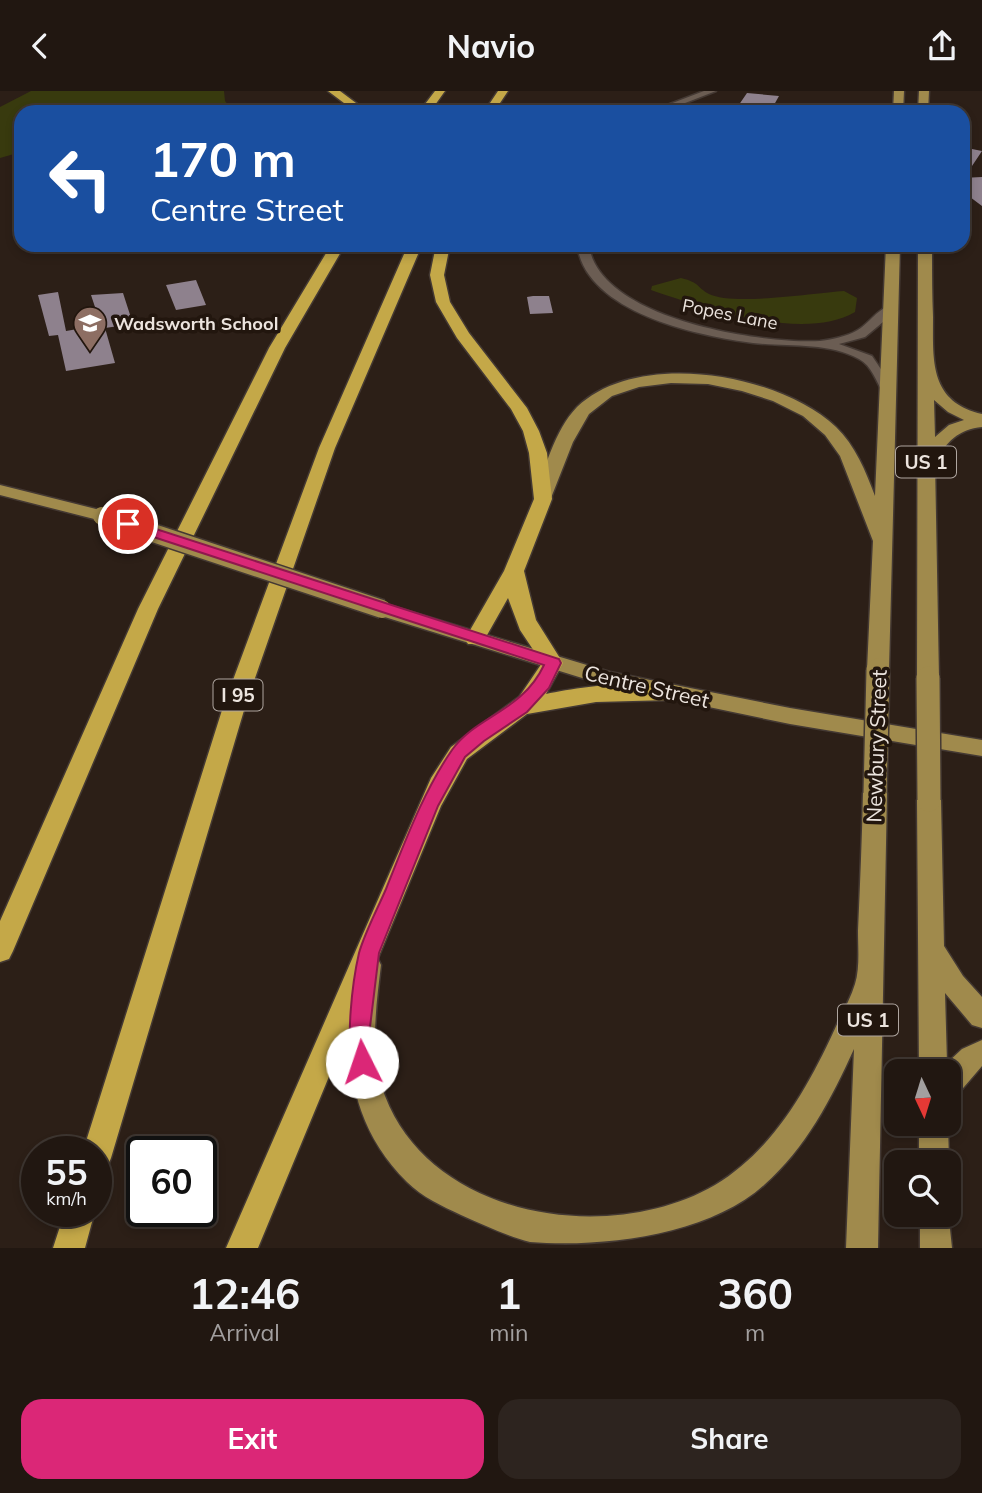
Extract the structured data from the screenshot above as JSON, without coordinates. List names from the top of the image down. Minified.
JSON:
{"streets":{"highway":["I 95"],"main road":["US 1","Centre Street","Newbury Street"],"street":["Popes Lane"]},"crossings":[["Popes Lane","Newbury Street"]],"places":{"school or university":["Wadsworth School"]},"north":"bottom","page":{"header":"Navio","turn":["170 m","Centre Street"],"speed":"55 km/h","limit":"60","eta":["12:46","Arrival","1","min","360","m"],"buttons":["Exit","Share"]}}
